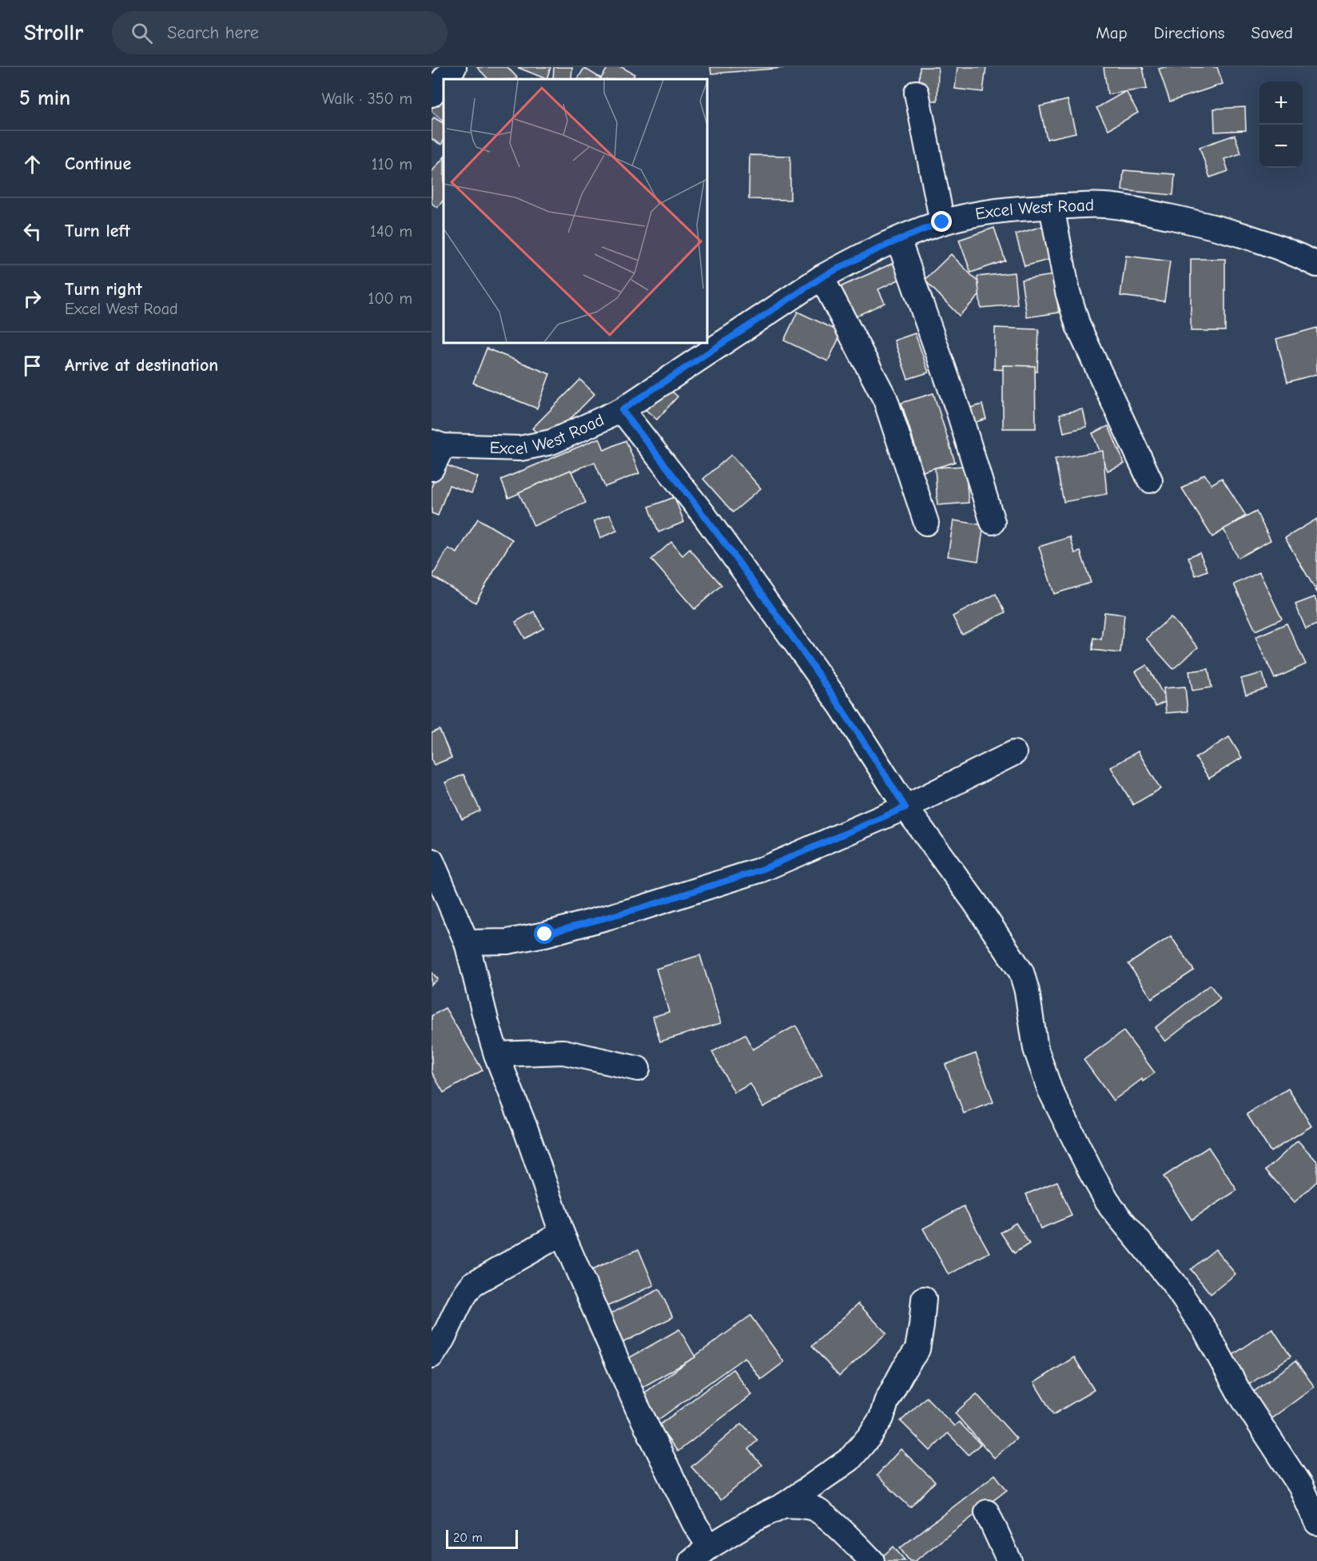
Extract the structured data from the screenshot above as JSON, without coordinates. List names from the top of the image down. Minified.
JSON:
{"streets":{"street":["Excel West Road"]},"scale_bar":"20 m","page":{"header":"Strollr","search":"Search here","nav":["Map","Directions","Saved"],"heading":["5 min","Walk · 350 m"],"map_buttons":["+","−"],"list":[["Continue","110 m"],["Turn left","140 m"],["Turn right","Excel West Road","100 m"],"Arrive at destination"],"scale":"20 m"}}
